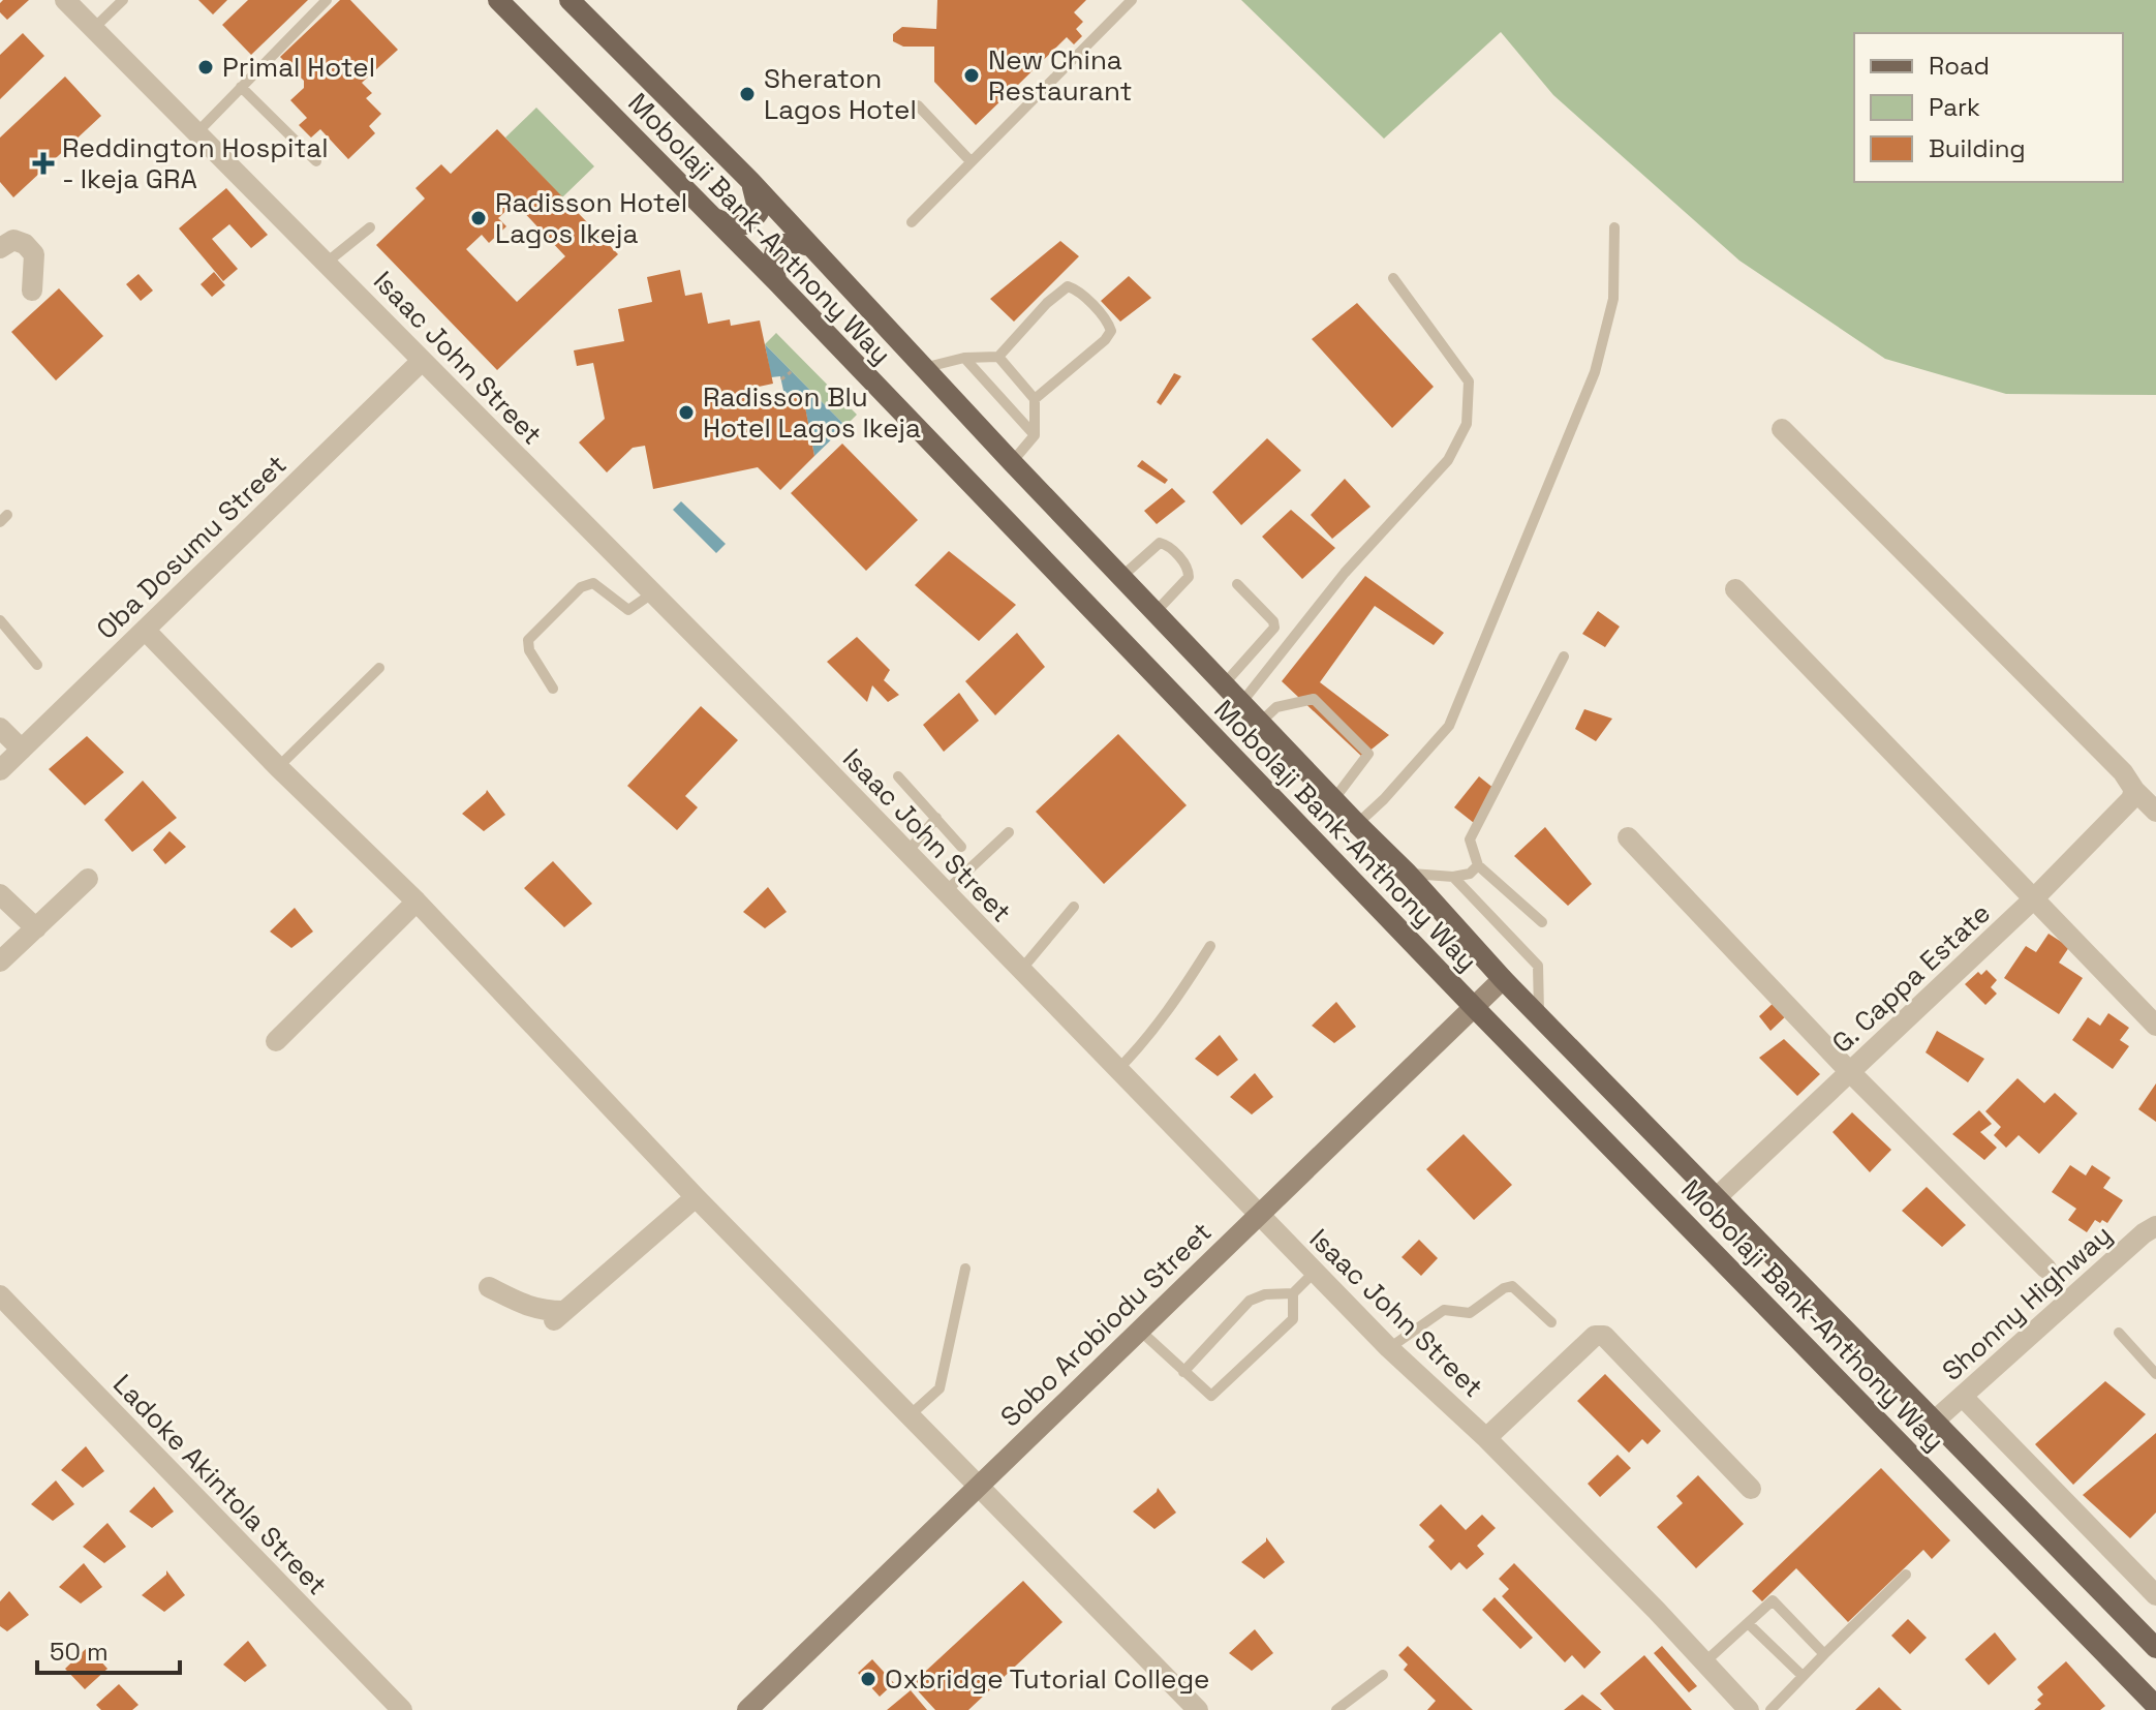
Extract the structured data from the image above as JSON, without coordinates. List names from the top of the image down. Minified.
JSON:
{"streets":{"main road":["Mobolaji Bank-Anthony Way"],"street":["Isaac John Street","Oba Dosumu Street","G. Cappa Estate","Shonny Highway","Sobo Arobiodu Street","Ladoke Akintola Street"]},"crossings":[["Mobolaji Bank-Anthony Way","G. Cappa Estate"],["Mobolaji Bank-Anthony Way","Shonny Highway"],["Mobolaji Bank-Anthony Way","Sobo Arobiodu Street"],["Isaac John Street","Oba Dosumu Street"],["Isaac John Street","Sobo Arobiodu Street"]],"places":{"other":["Primal Hotel","New China Restaurant","Sheraton Lagos Hotel","Radisson Hotel Lagos Ikeja","Radisson Blu Hotel Lagos Ikeja","Oxbridge Tutorial College"],"health":["Reddington Hospital - Ikeja GRA"]},"legend":["Road","Park","Building"],"scale_bar":"50 m"}
